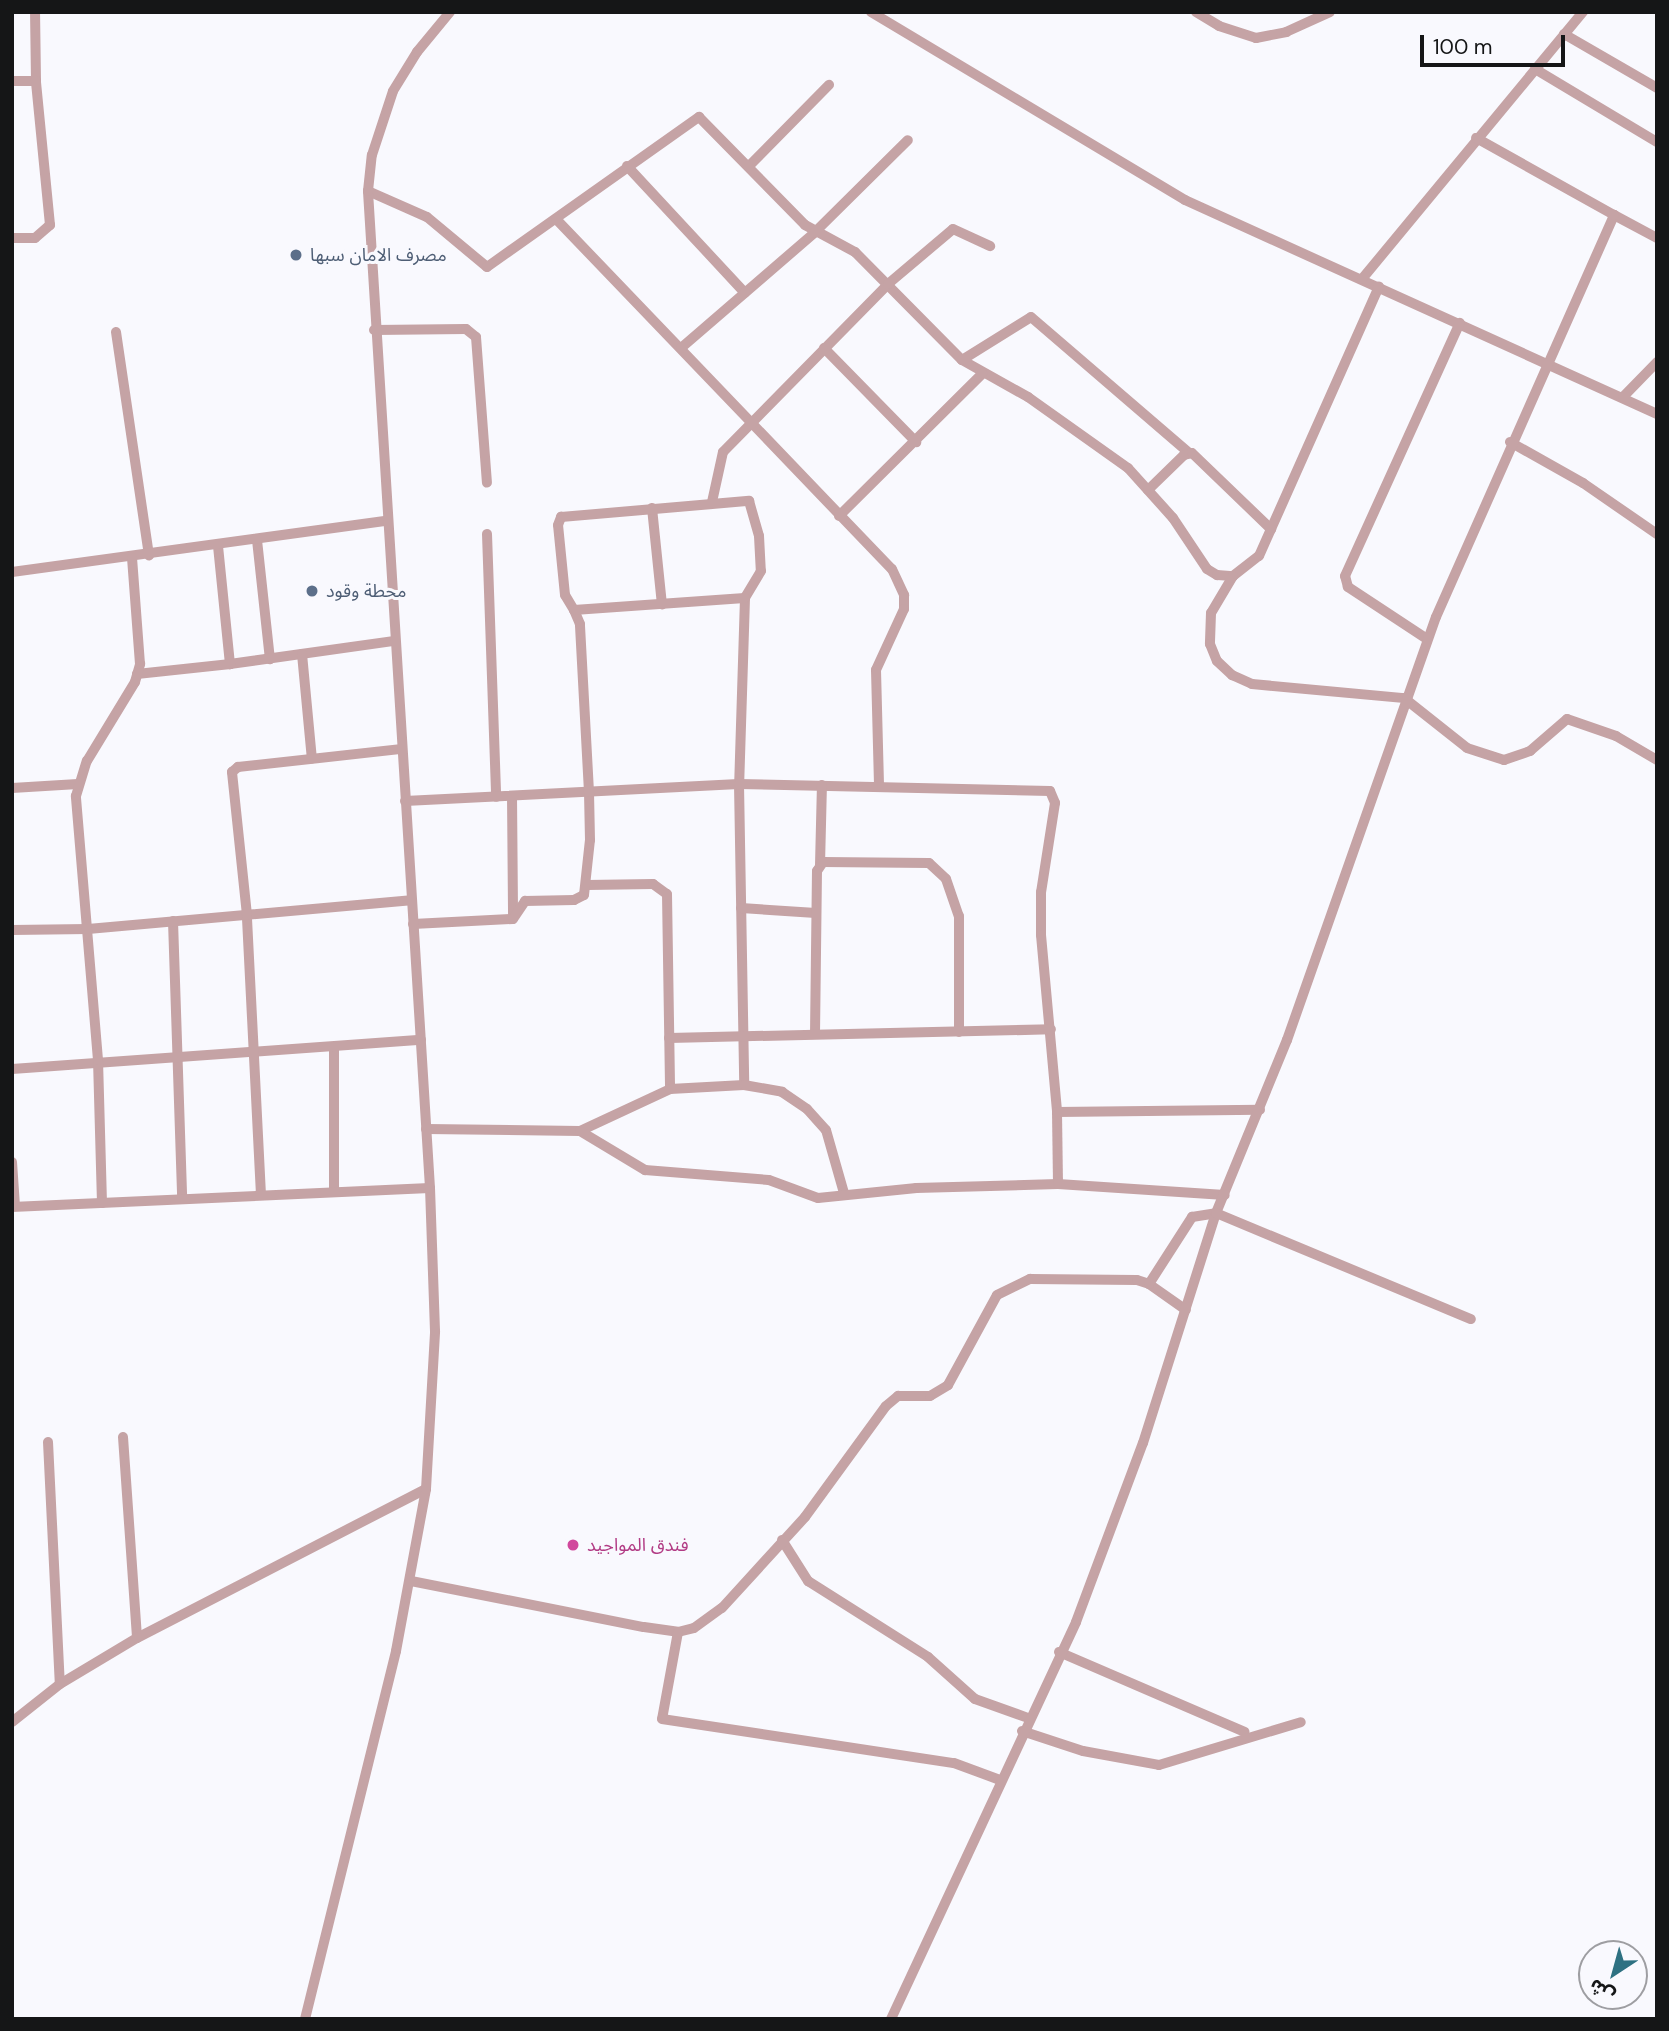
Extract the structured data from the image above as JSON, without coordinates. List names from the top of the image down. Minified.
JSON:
{"places":["مصرف الامان سبها","محطة وقود","فندق المواجيد"],"scale_bar":"100 m","north":"bottom left"}
